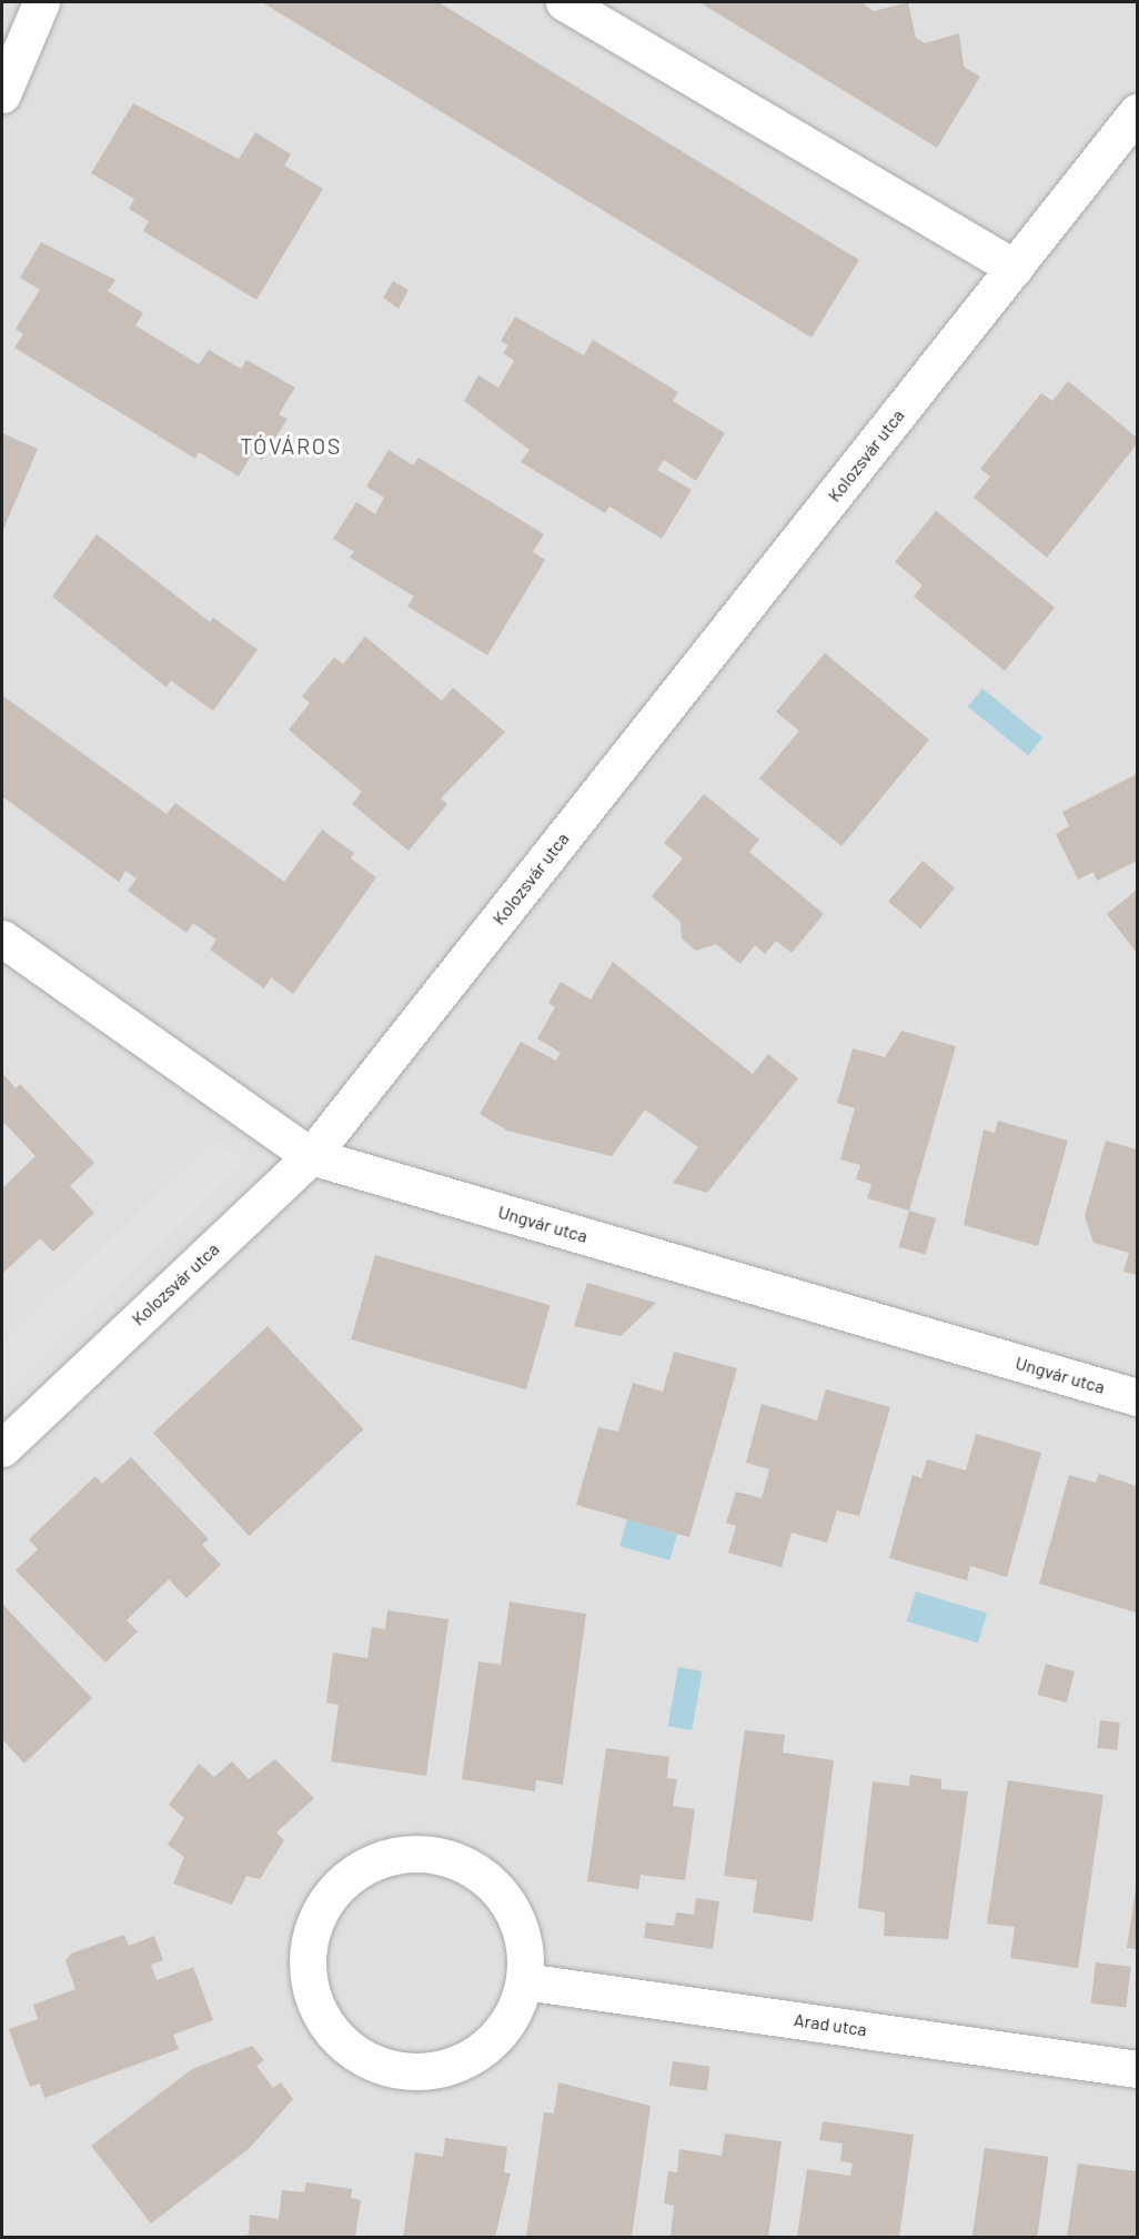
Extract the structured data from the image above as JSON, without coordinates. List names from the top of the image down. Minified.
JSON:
{"streets":{"street":["Kolozsvár utca","Ungvár utca","Arad utca"]},"crossings":[["Kolozsvár utca","Ungvár utca"]],"districts":["TÓVÁROS"]}
